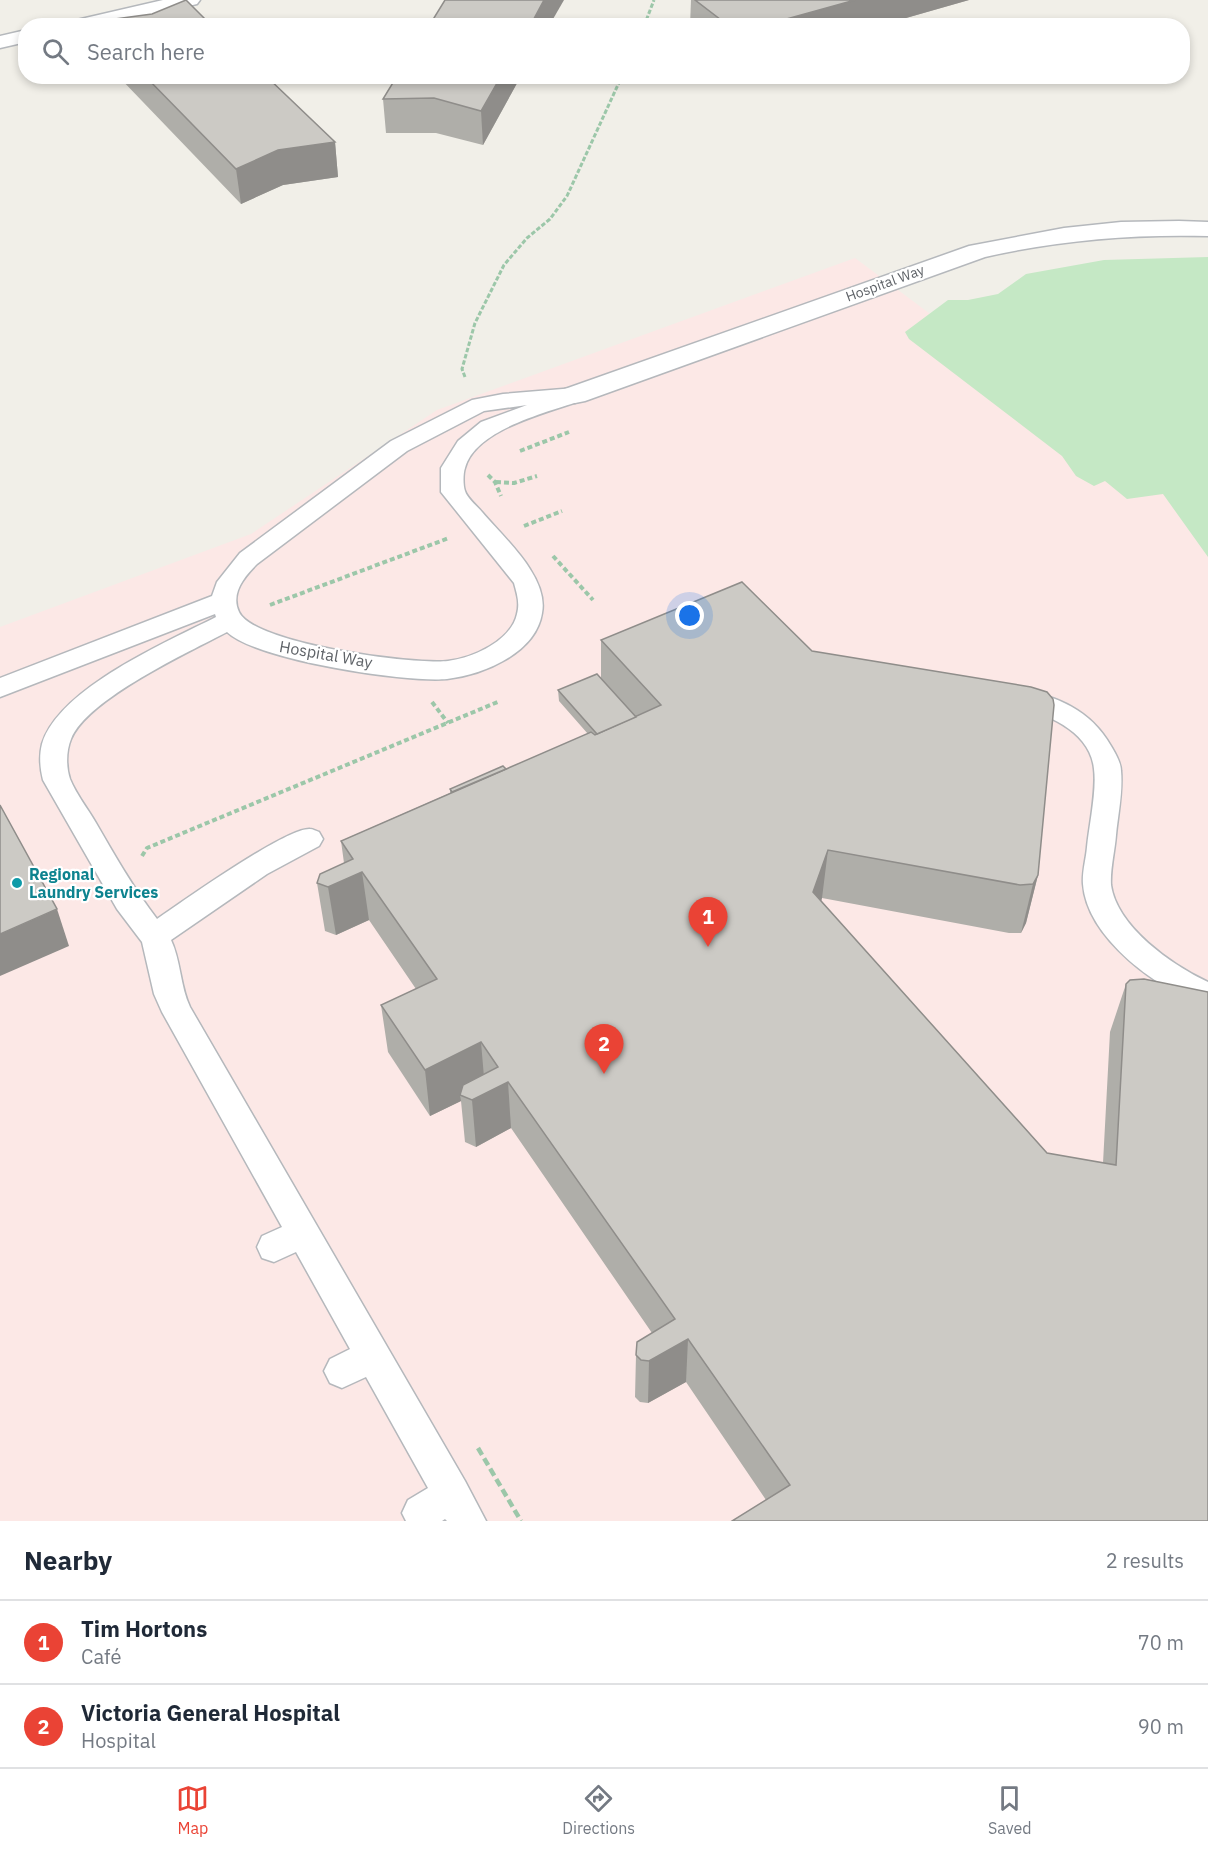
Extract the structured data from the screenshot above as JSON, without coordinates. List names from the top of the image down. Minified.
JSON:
{"streets":{"street":["Hospital Way"]},"places":["Regional Laundry Services"],"page":{"search":"Search here","pins":["1","2"],"heading":["Nearby","2 results"],"list":[{"mark":"1","name":"Tim Hortons","note":"Café","value":"70 m"},{"mark":"2","name":"Victoria General Hospital","note":"Hospital","value":"90 m"}],"nav":["Map","Directions","Saved"]}}
